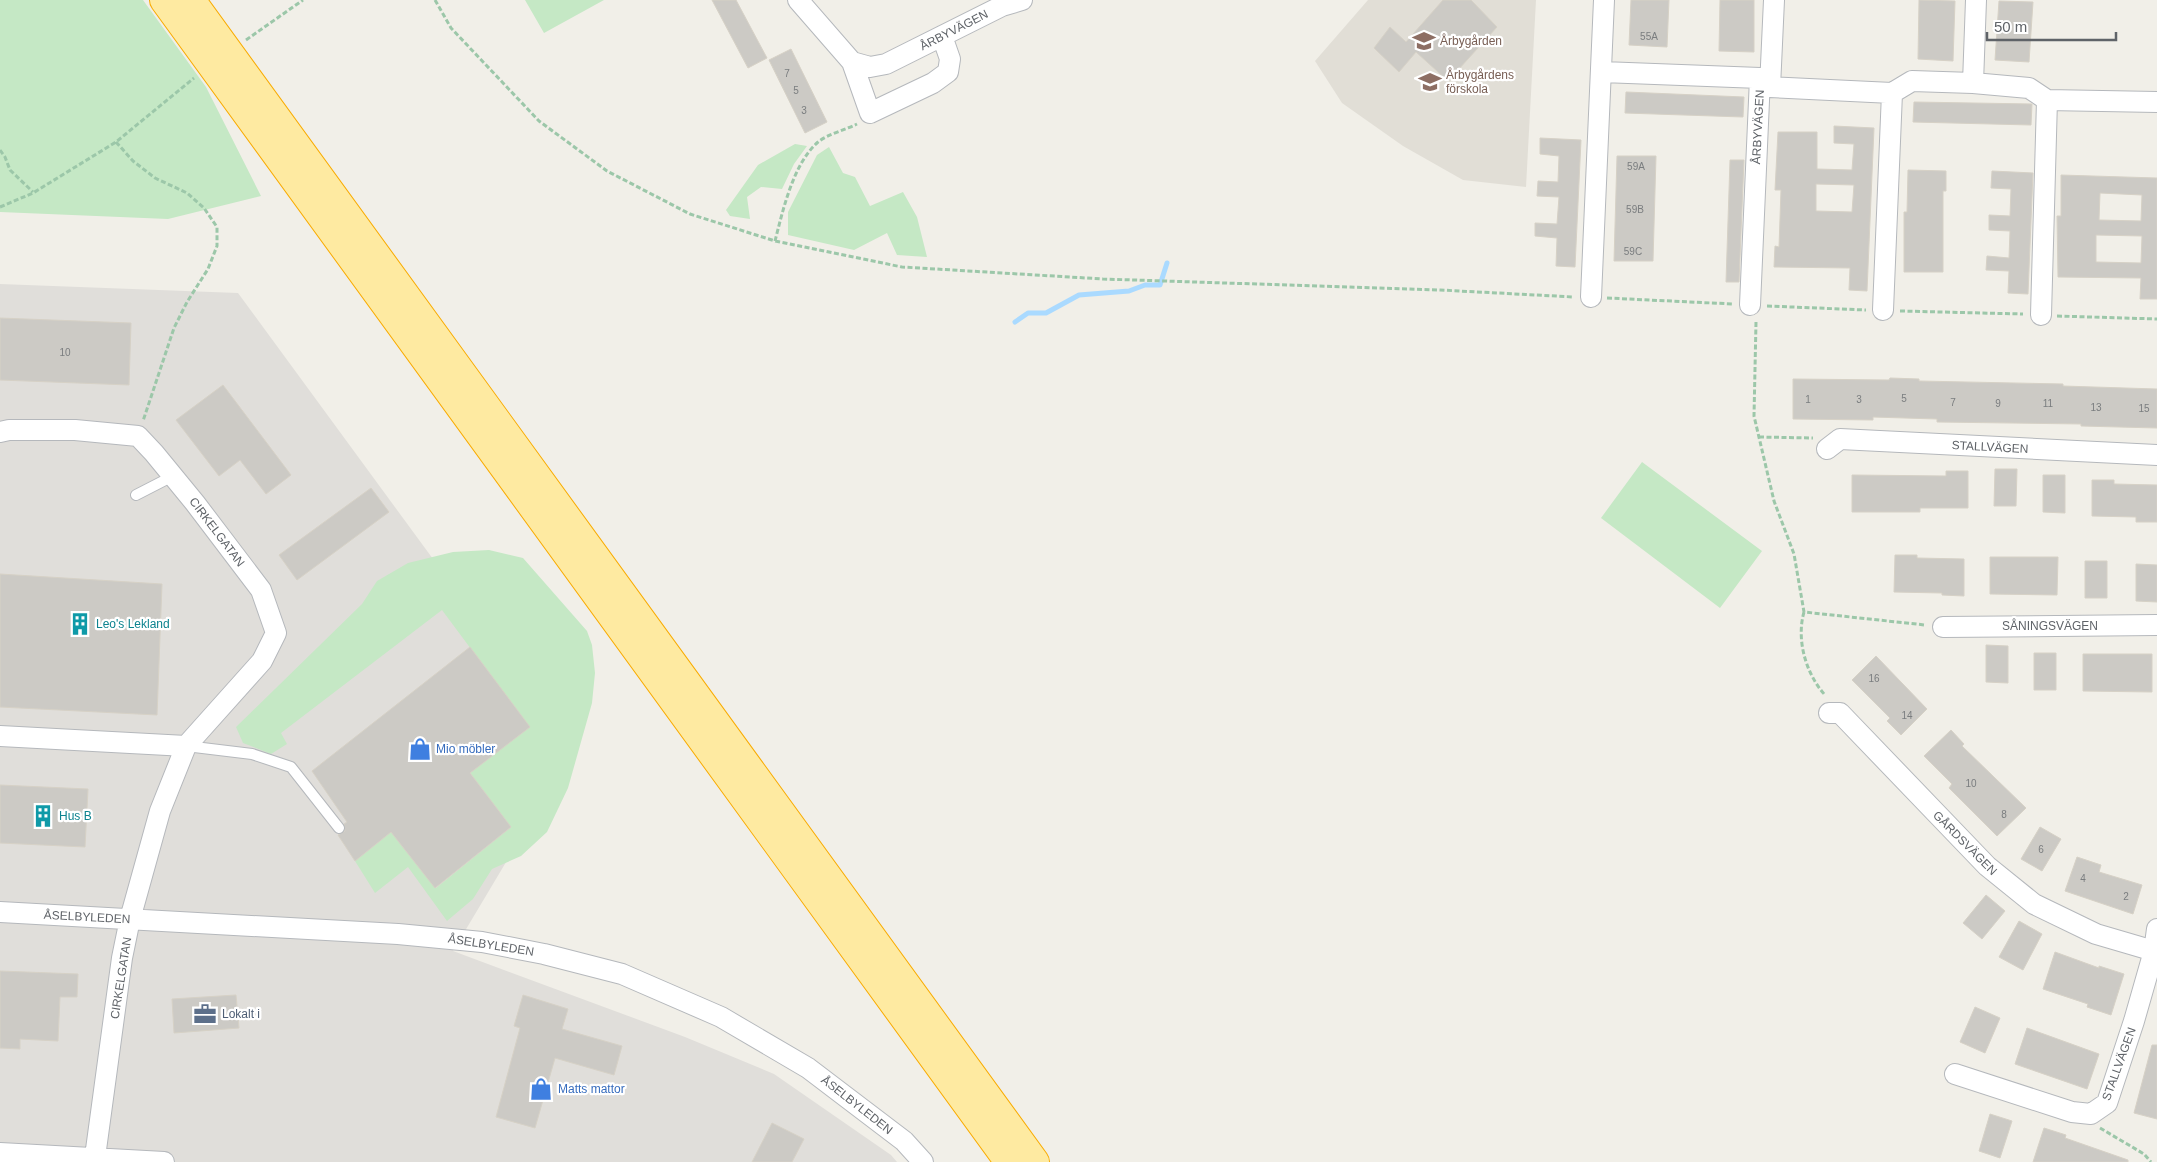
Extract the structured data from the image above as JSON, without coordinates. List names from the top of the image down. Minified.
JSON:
{"streets":{"street":["ÅRBYVÄGEN","STALLVÄGEN","CIRKELGATAN","SÅNINGSVÄGEN","GÅRDSVÄGEN","ÅSELBYLEDEN"]},"crossings":[["STALLVÄGEN","GÅRDSVÄGEN"],["CIRKELGATAN","ÅSELBYLEDEN"]],"places":{"school or university":["Årbygården","Årbygårdens förskola"],"building":["Leo's Lekland","Hus B"],"shop":["Mio möbler","Matts mattor"],"office":["Lokalt i"]},"house_numbers":["55A","7","5","3","59A","59B","59C","10","5","1","3","7","9","11","13","15","16","14","10","8","6","4","2"],"scale_bar":"50 m"}
